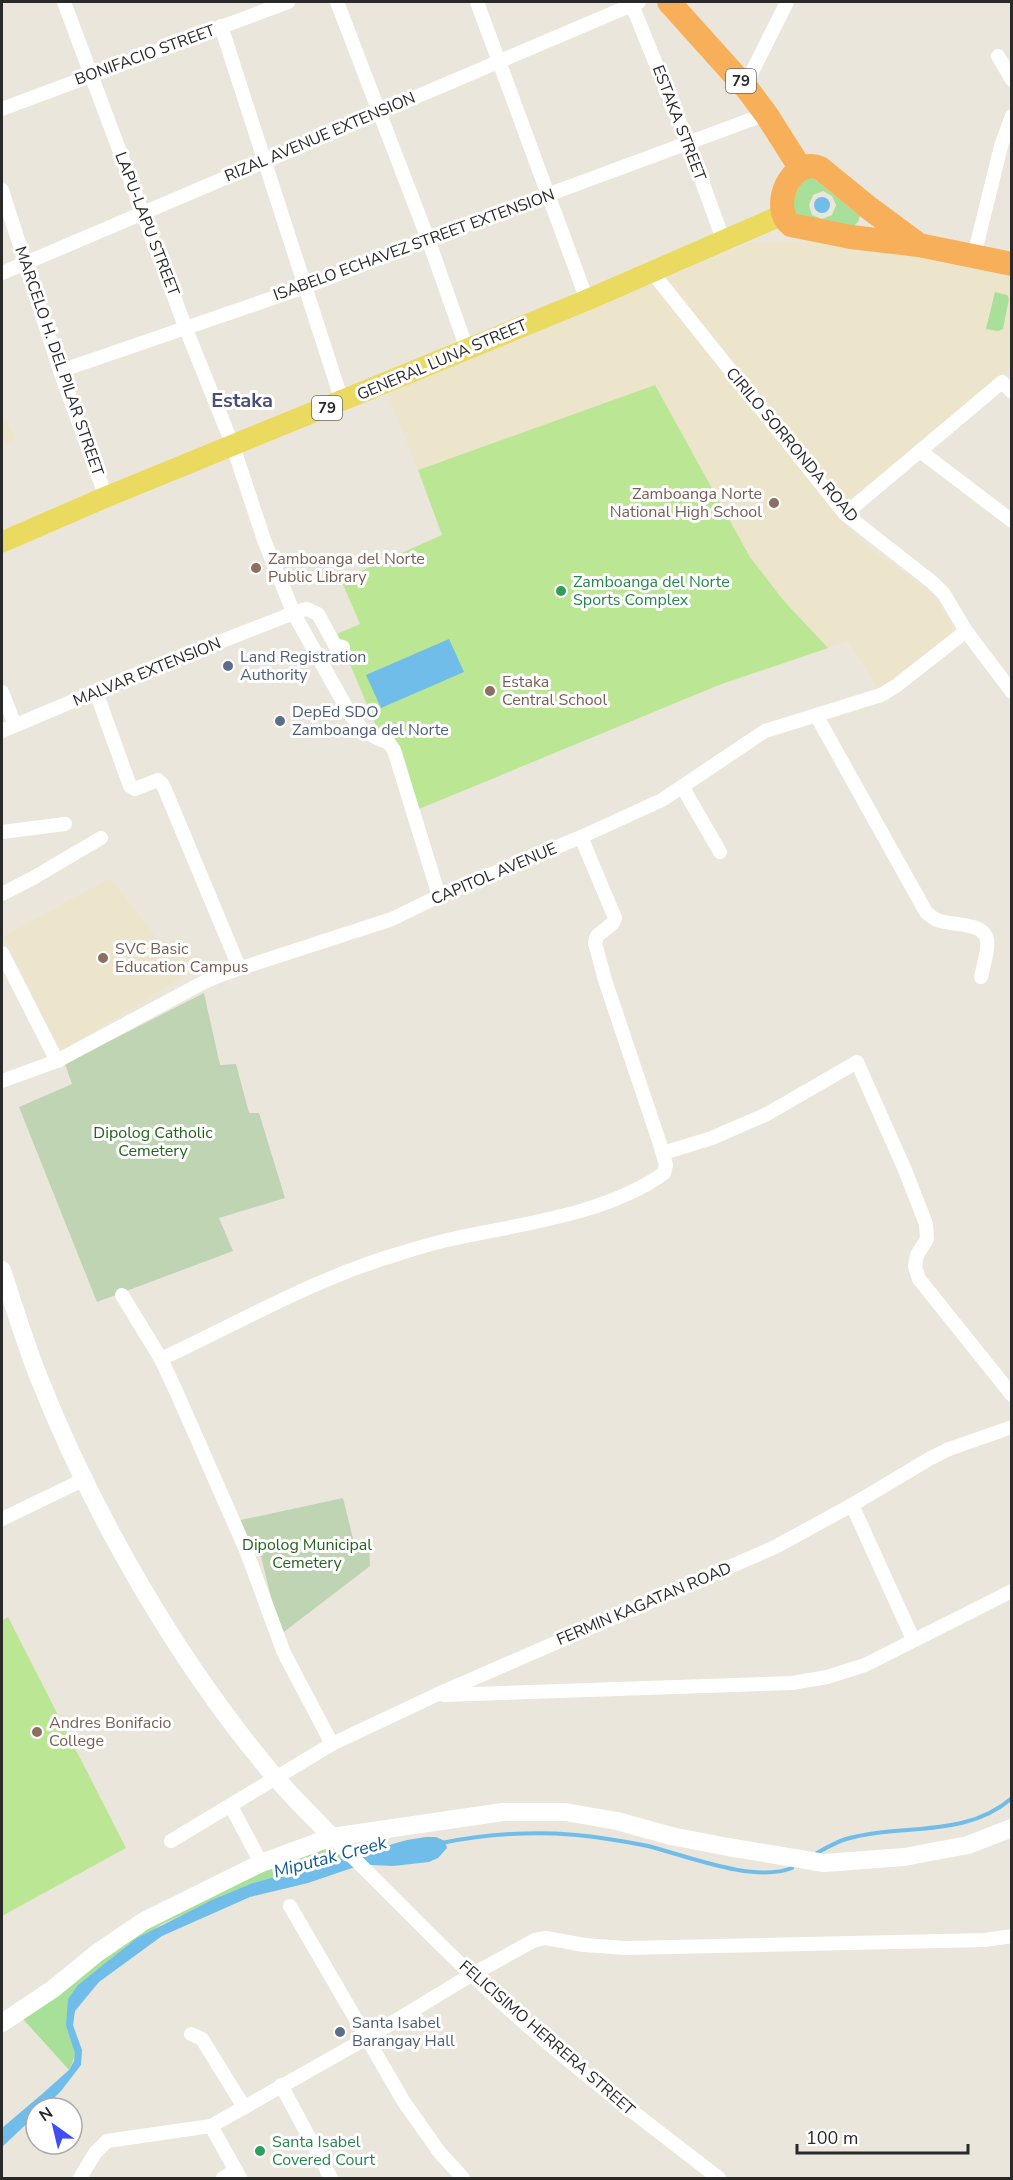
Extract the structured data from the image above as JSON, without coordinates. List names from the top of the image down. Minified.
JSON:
{"streets":{"highway":["79"],"main road":["GENERAL LUNA STREET","FELICISIMO HERRERA STREET"],"street":["BONIFACIO STREET","ESTAKA STREET","RIZAL AVENUE EXTENSION","LAPU-LAPU STREET","ISABELO ECHAVEZ STREET EXTENSION","MARCELO H. DEL PILAR STREET","CIRILO SORRONDA ROAD","MALVAR EXTENSION","CAPITOL AVENUE","FERMIN KAGATAN ROAD"]},"crossings":[["BONIFACIO STREET","LAPU-LAPU STREET"],["79","ISABELO ECHAVEZ STREET EXTENSION"],["ESTAKA STREET","RIZAL AVENUE EXTENSION"],["ESTAKA STREET","ISABELO ECHAVEZ STREET EXTENSION"],["ESTAKA STREET","GENERAL LUNA STREET"],["RIZAL AVENUE EXTENSION","LAPU-LAPU STREET"],["RIZAL AVENUE EXTENSION","MARCELO H. DEL PILAR STREET"],["LAPU-LAPU STREET","ISABELO ECHAVEZ STREET EXTENSION"],["LAPU-LAPU STREET","GENERAL LUNA STREET"],["LAPU-LAPU STREET","MALVAR EXTENSION"],["LAPU-LAPU STREET","CAPITOL AVENUE"],["ISABELO ECHAVEZ STREET EXTENSION","MARCELO H. DEL PILAR STREET"],["GENERAL LUNA STREET","MARCELO H. DEL PILAR STREET"],["GENERAL LUNA STREET","CIRILO SORRONDA ROAD"],["CIRILO SORRONDA ROAD","CAPITOL AVENUE"],["FERMIN KAGATAN ROAD","FELICISIMO HERRERA STREET"]],"districts":["Estaka"],"water":["Miputak Creek"],"parks":["Dipolog Catholic Cemetery","Dipolog Municipal Cemetery"],"places":["Zamboanga Norte National High School","Zamboanga del Norte Public Library","Zamboanga del Norte Sports Complex","Land Registration Authority","Estaka Central School","DepEd SDO Zamboanga del Norte","SVC Basic Education Campus","Andres Bonifacio College","Santa Isabel Barangay Hall","Santa Isabel Covered Court"],"scale_bar":"100 m","north":"top left"}
